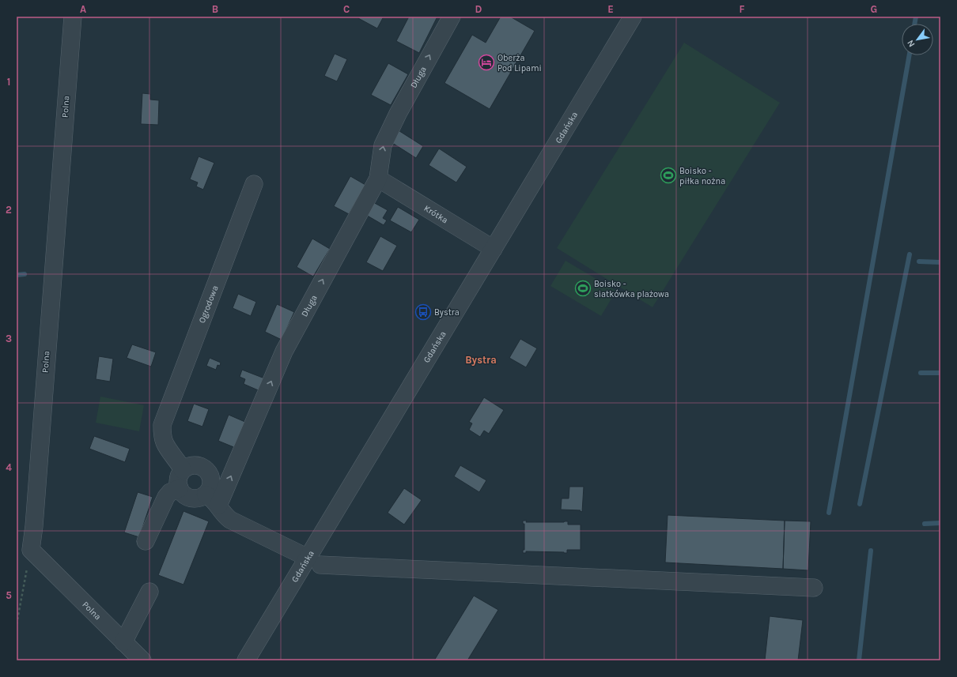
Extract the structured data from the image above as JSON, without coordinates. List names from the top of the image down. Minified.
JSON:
{"streets":{"street":["Długa","Polna","Gdańska","Krótka","Ogrodowa"]},"crossings":[["Długa","Krótka"],["Gdańska","Krótka"]],"one_way":["Długa"],"districts":["Bystra"],"places":{"hotel":["Oberża Pod Lipami"],"sports":["Boisko - piłka nożna","Boisko - siatkówka plażowa"],"bus stop":["Bystra"]},"north":"bottom left","grid":{"columns":["A","B","C","D","E","F","G"],"rows":["1","2","3","4","5"]}}
